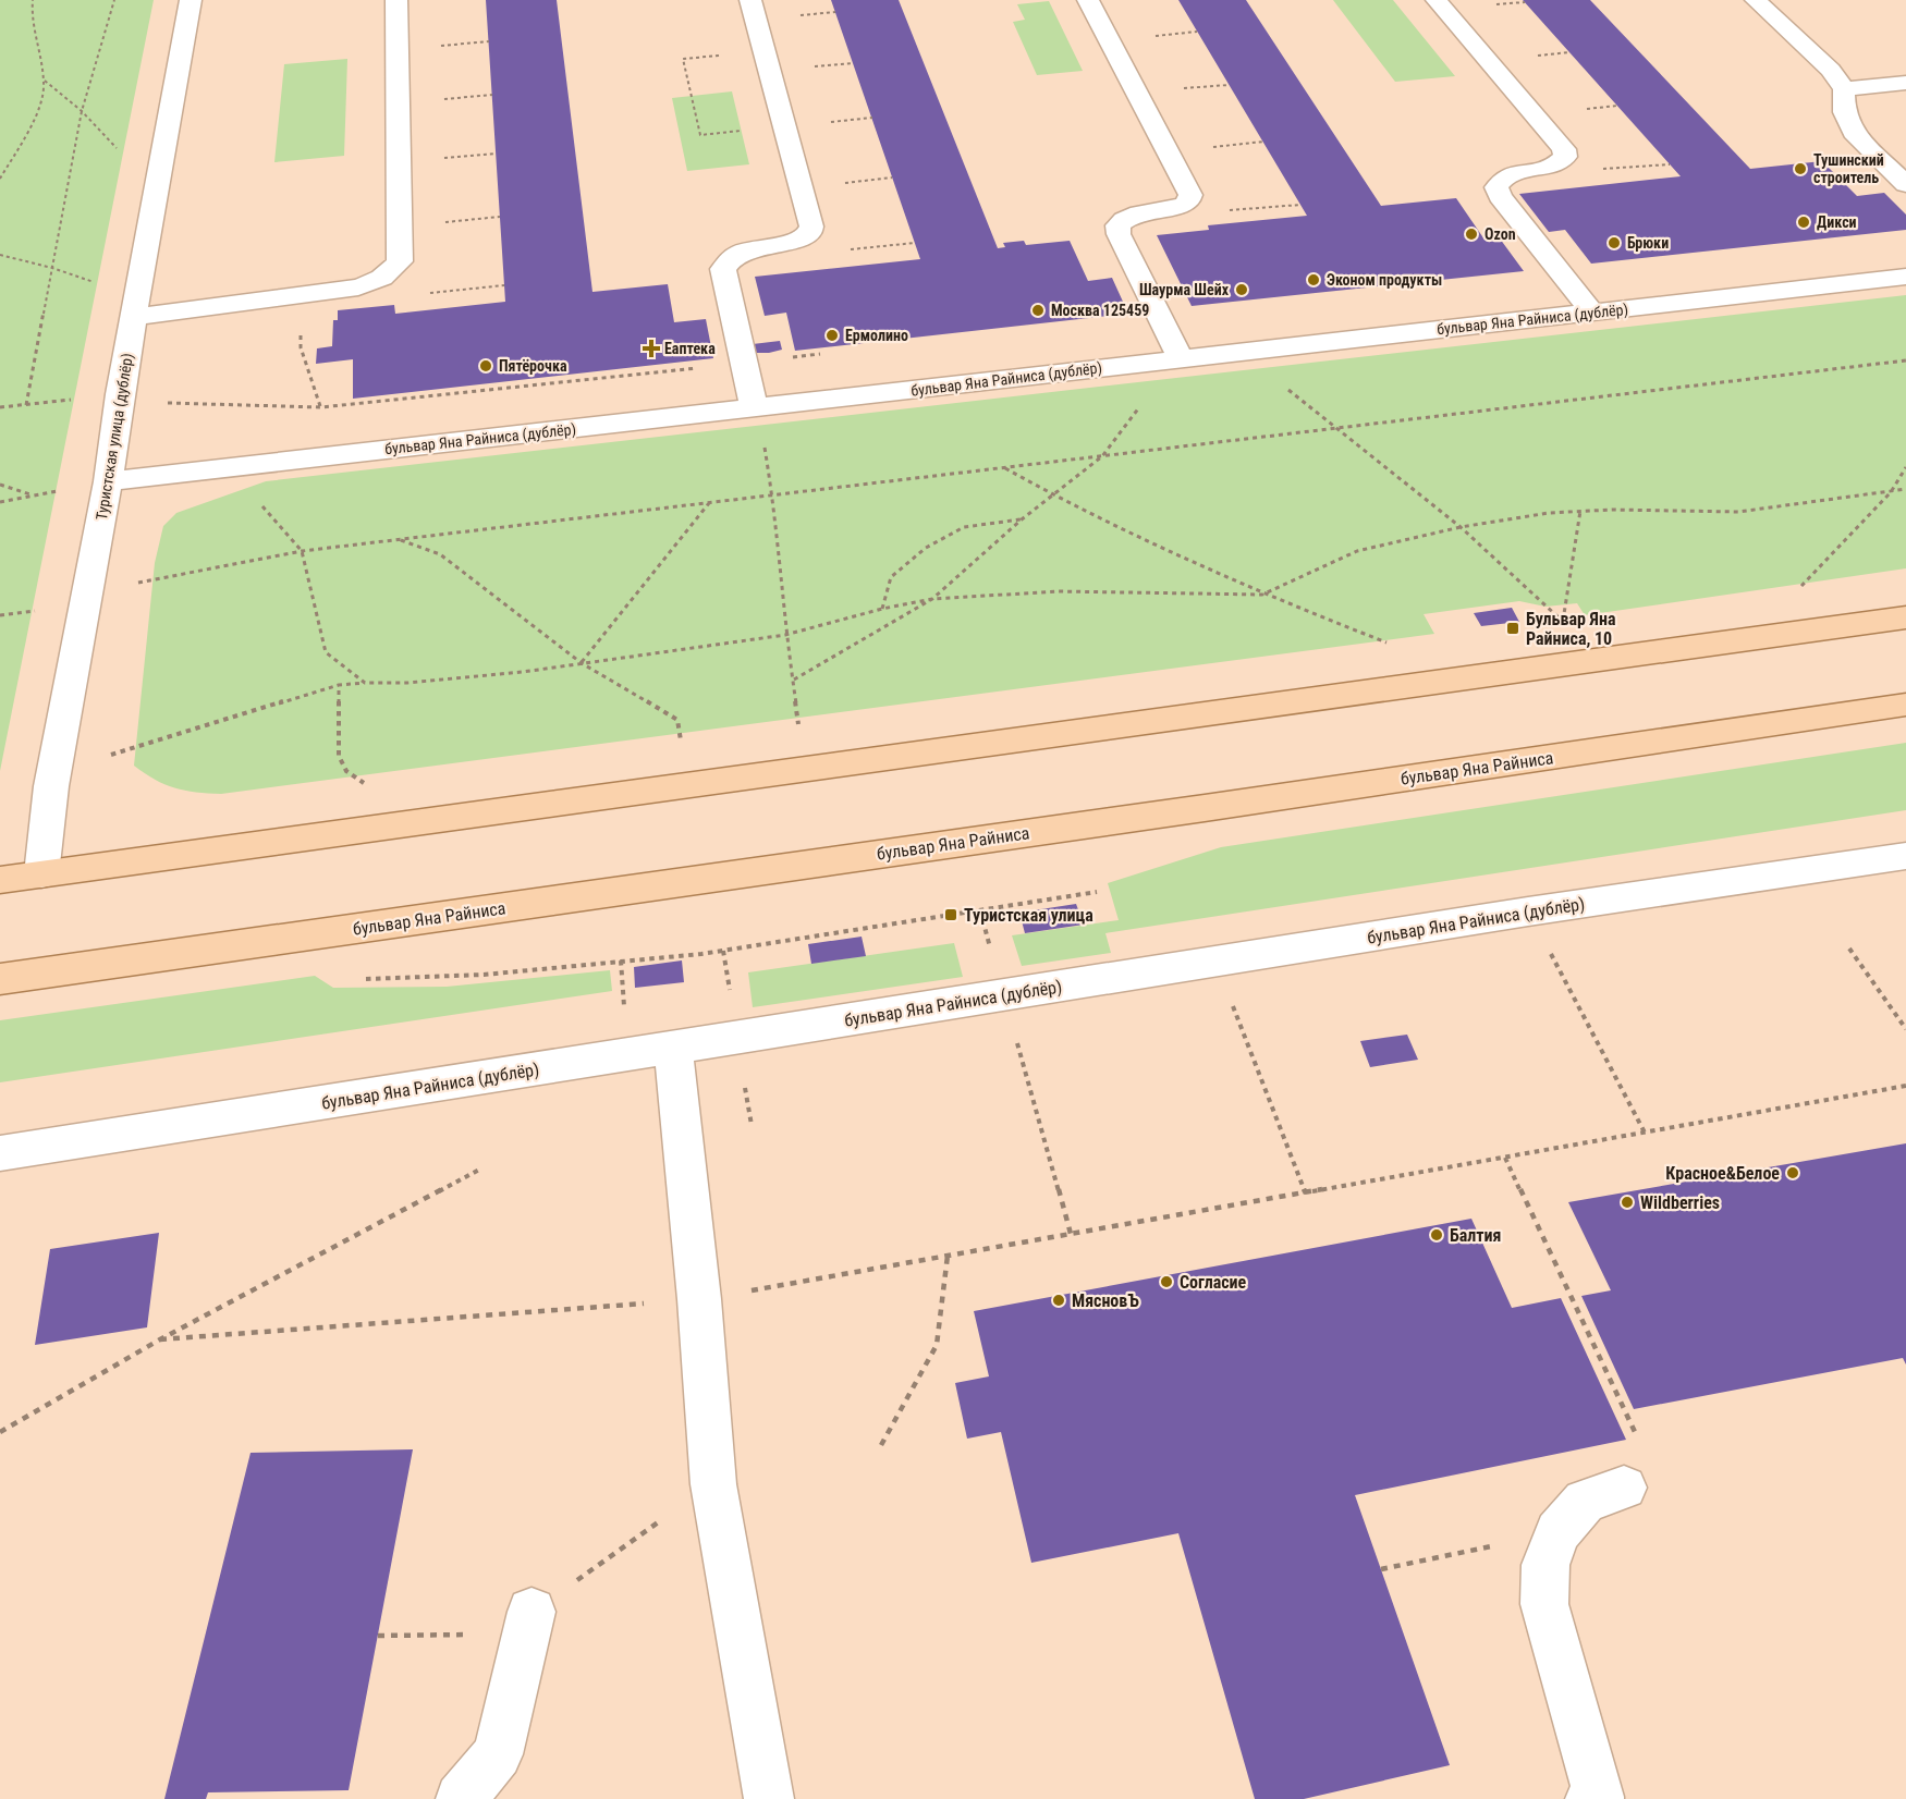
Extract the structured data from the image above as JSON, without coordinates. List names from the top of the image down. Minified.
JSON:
{"streets":{"main road":["бульвар Яна Райниса"],"street":["бульвар Яна Райниса (дублёр)","Туристская улица (дублёр)"]},"crossings":[["бульвар Яна Райниса (дублёр)","Туристская улица (дублёр)"]],"places":{"other":["Тушинский строитель","Дикси","Ozon","Брюки","Эконом продукты","Шаурма Шейх","Москва 125459","Ермолино","Пятёрочка","Красное&Белое","Wildberries","Балтия","Согласие","МясновЪ"],"health":["Еаптека"],"transit":["Бульвар Яна Райниса, 10","Туристская улица"]}}
